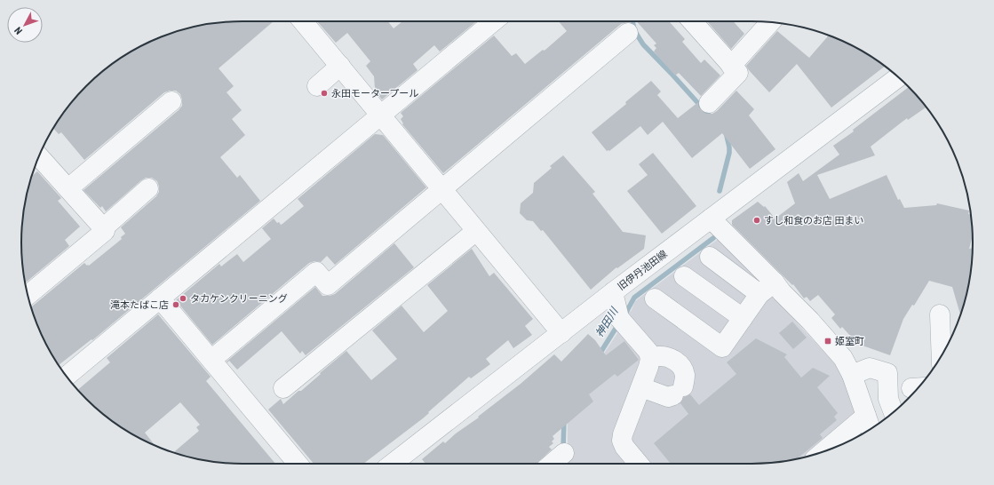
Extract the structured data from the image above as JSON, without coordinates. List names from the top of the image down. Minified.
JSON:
{"streets":{"street":["旧伊丹池田線"]},"water":["神田川"],"places":{"other":["永田モータープール","すし和食のお店 田まい","タカケンクリーニング","滝本たばこ店"],"transit":["姫室町"]},"north":"bottom left"}
